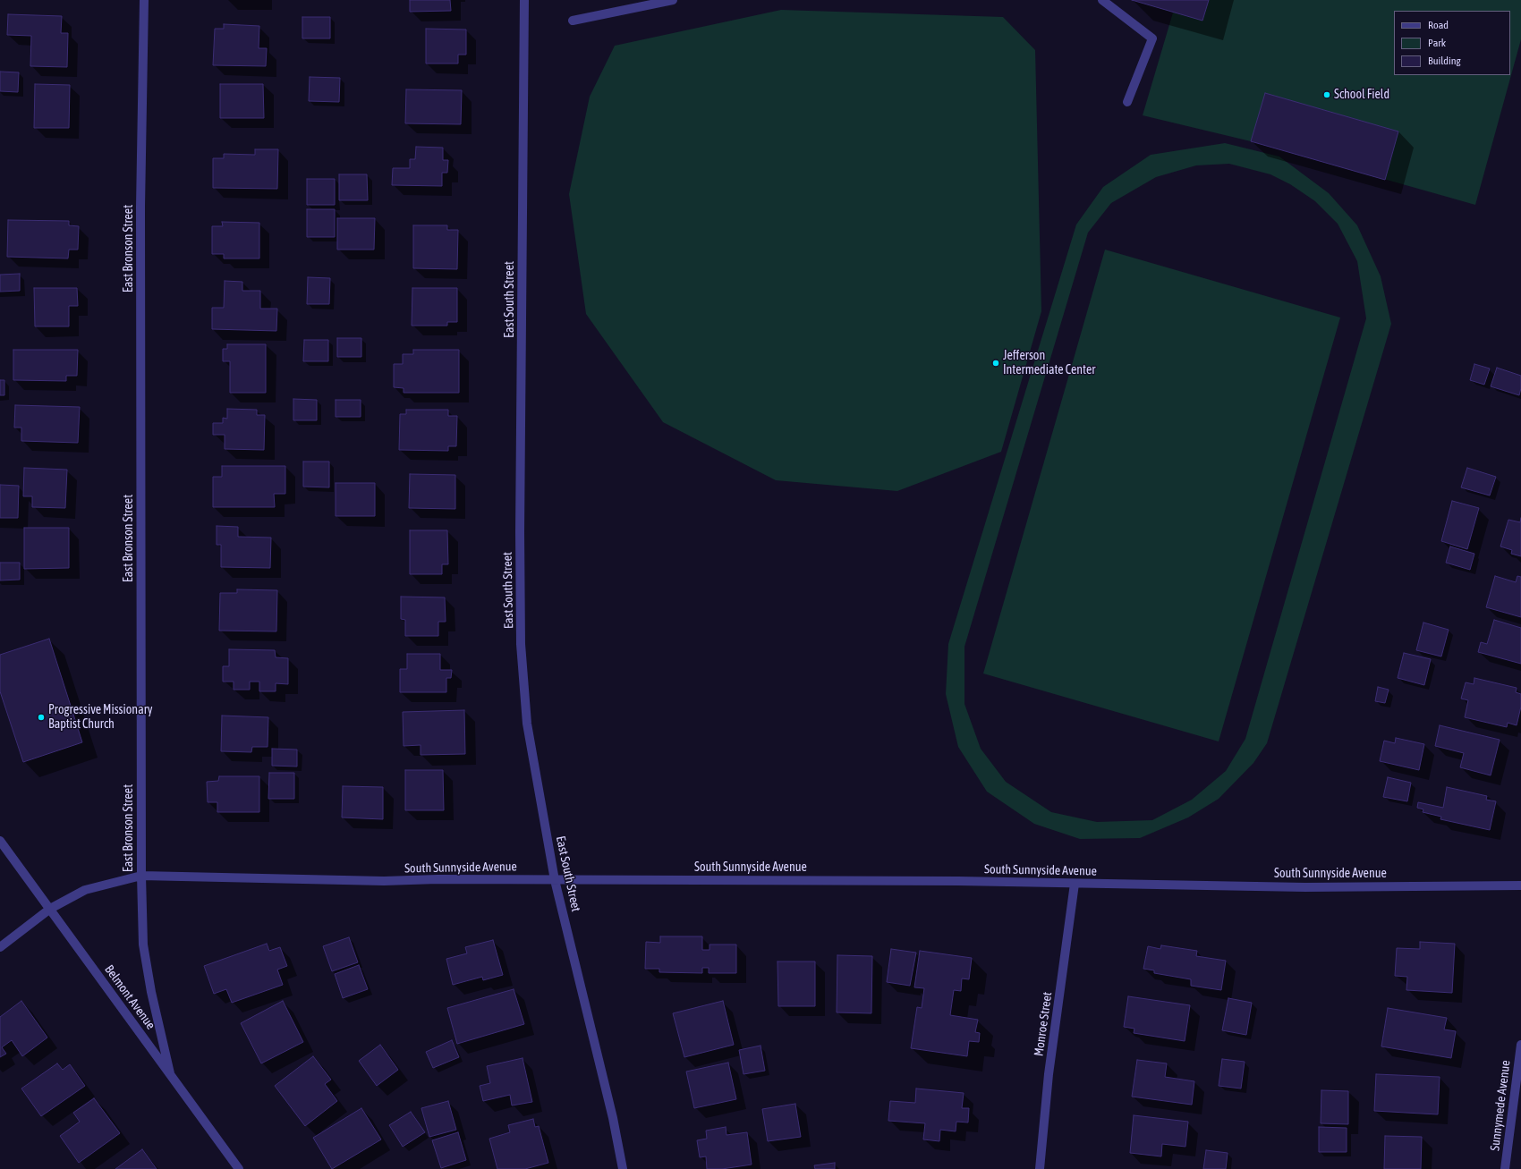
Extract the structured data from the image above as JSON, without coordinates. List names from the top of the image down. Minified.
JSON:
{"streets":{"street":["East Bronson Street","East South Street","South Sunnyside Avenue","Belmont Avenue","Monroe Street","Sunnymede Avenue"]},"crossings":[["East Bronson Street","South Sunnyside Avenue"],["East Bronson Street","Belmont Avenue"],["East South Street","South Sunnyside Avenue"],["South Sunnyside Avenue","Belmont Avenue"],["South Sunnyside Avenue","Monroe Street"]],"places":["School Field","Jefferson Intermediate Center","Progressive Missionary Baptist Church"],"legend":["Road","Park","Building"]}
